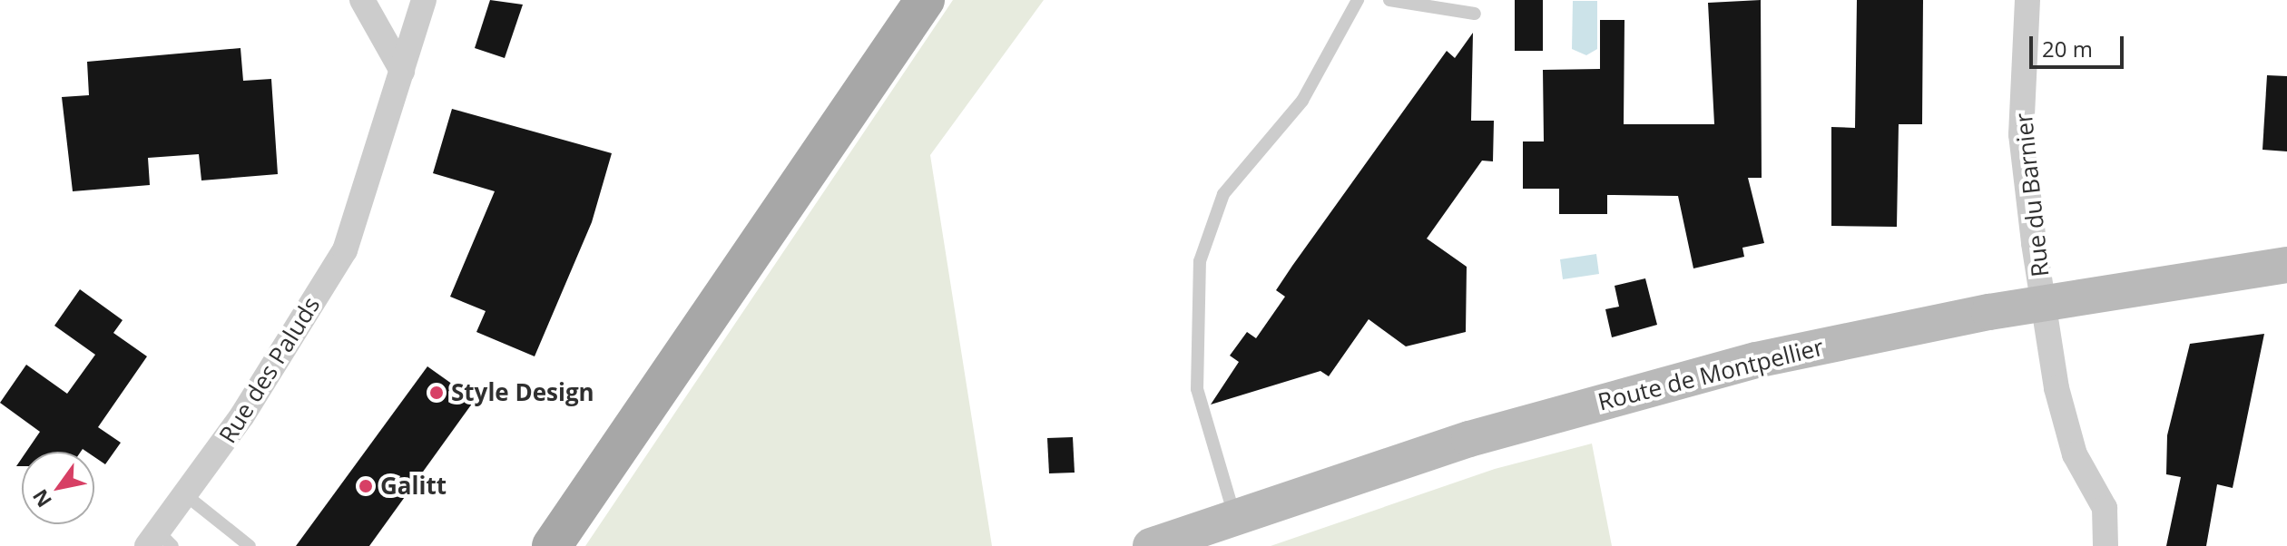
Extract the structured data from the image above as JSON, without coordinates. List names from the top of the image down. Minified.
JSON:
{"streets":{"main road":["Route de Montpellier"],"street":["Rue du Barnier","Rue des Paluds"]},"crossings":[["Rue du Barnier","Route de Montpellier"]],"places":["Style Design","Galitt"],"scale_bar":"20 m","north":"bottom left"}
